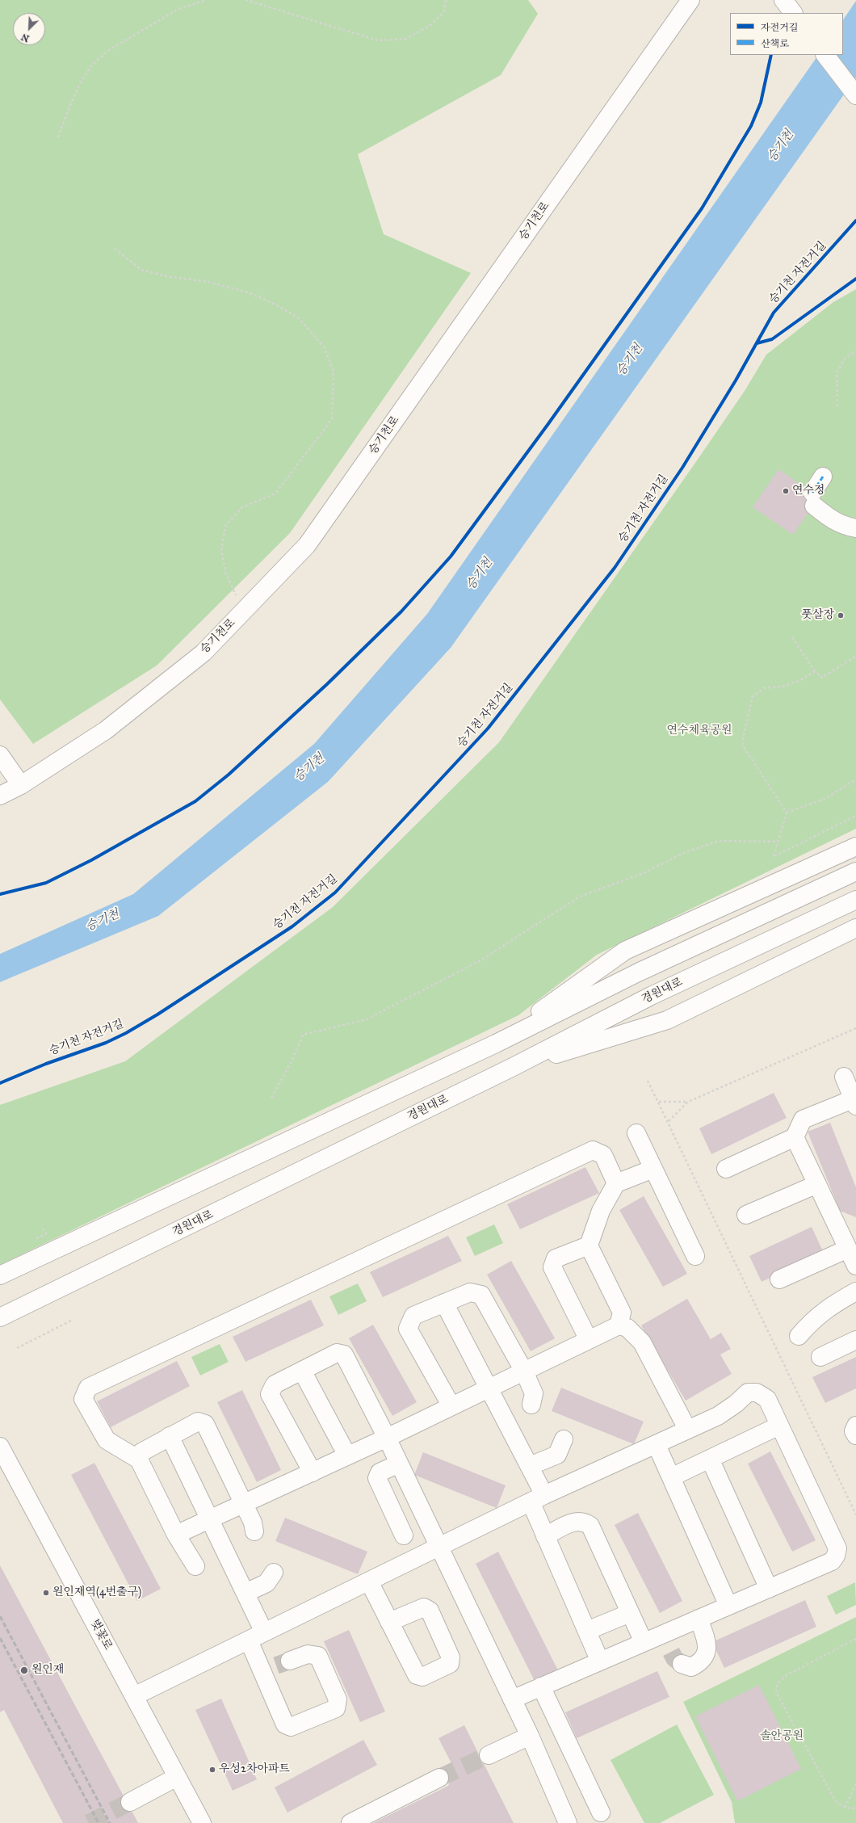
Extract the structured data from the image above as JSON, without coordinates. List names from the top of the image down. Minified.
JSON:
{"streets":{"main road":["승기천로","경원대로","벚꽃로"],"cycle path":["승기천 자전거길"]},"water":["승기천"],"parks":["연수체육공원","솔안공원"],"places":["연수정","풋살장","원인재역(4번출구)","원인재","우성2차아파트"],"legend":["자전거길","산책로"],"north":"bottom left"}
